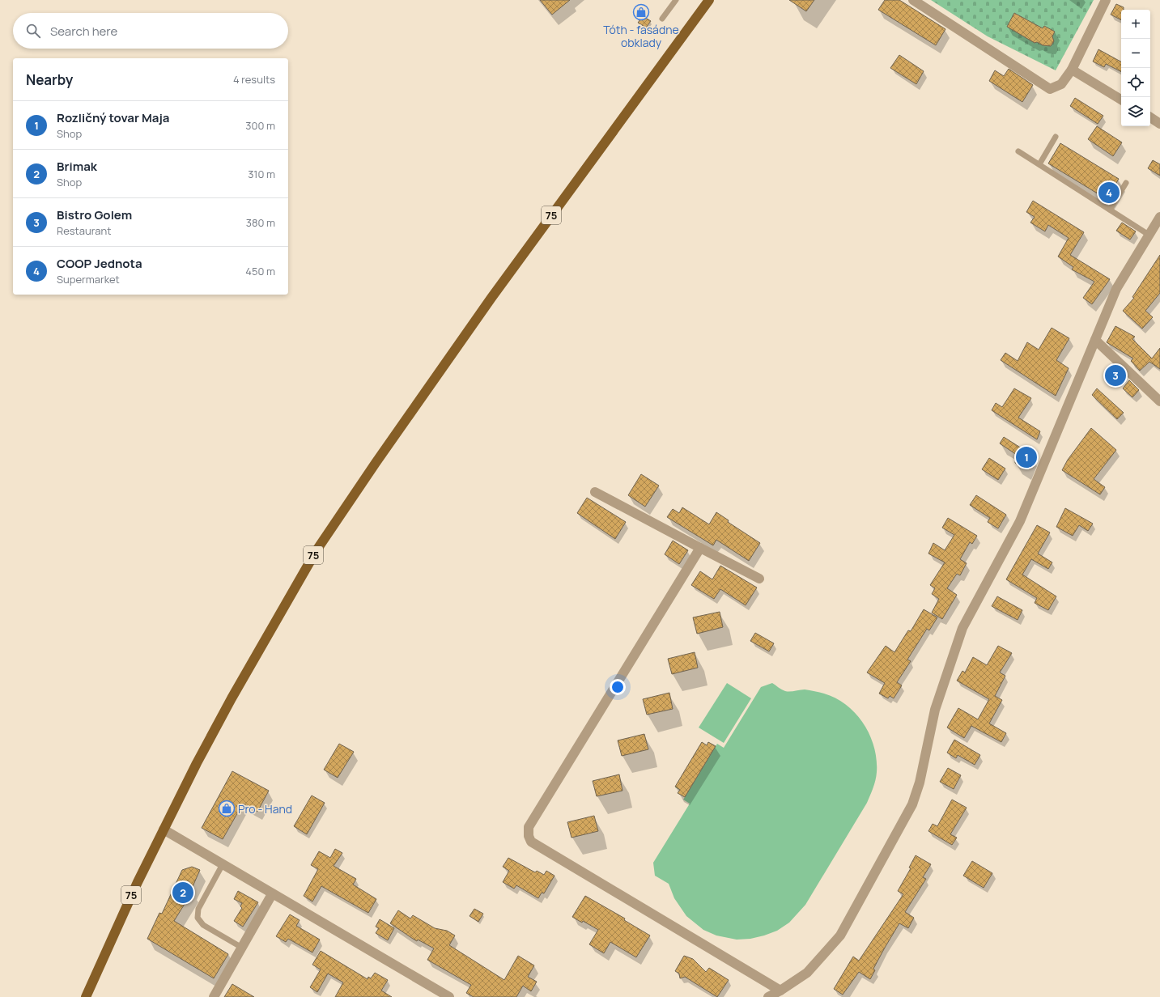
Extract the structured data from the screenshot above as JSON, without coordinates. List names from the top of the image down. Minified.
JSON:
{"streets":{"main road":["75"]},"places":{"shop":["Tóth - fasádne obklady","Pro - Hand"]},"page":{"map_buttons":["+","−"],"search":"Search here","heading":["Nearby","4 results"],"list":[{"mark":"1","name":"Rozličný tovar Maja","note":"Shop","value":"300 m"},{"mark":"2","name":"Brimak","note":"Shop","value":"310 m"},{"mark":"3","name":"Bistro Golem","note":"Restaurant","value":"380 m"},{"mark":"4","name":"COOP Jednota","note":"Supermarket","value":"450 m"}],"pins":["4","3","1","2"]}}
